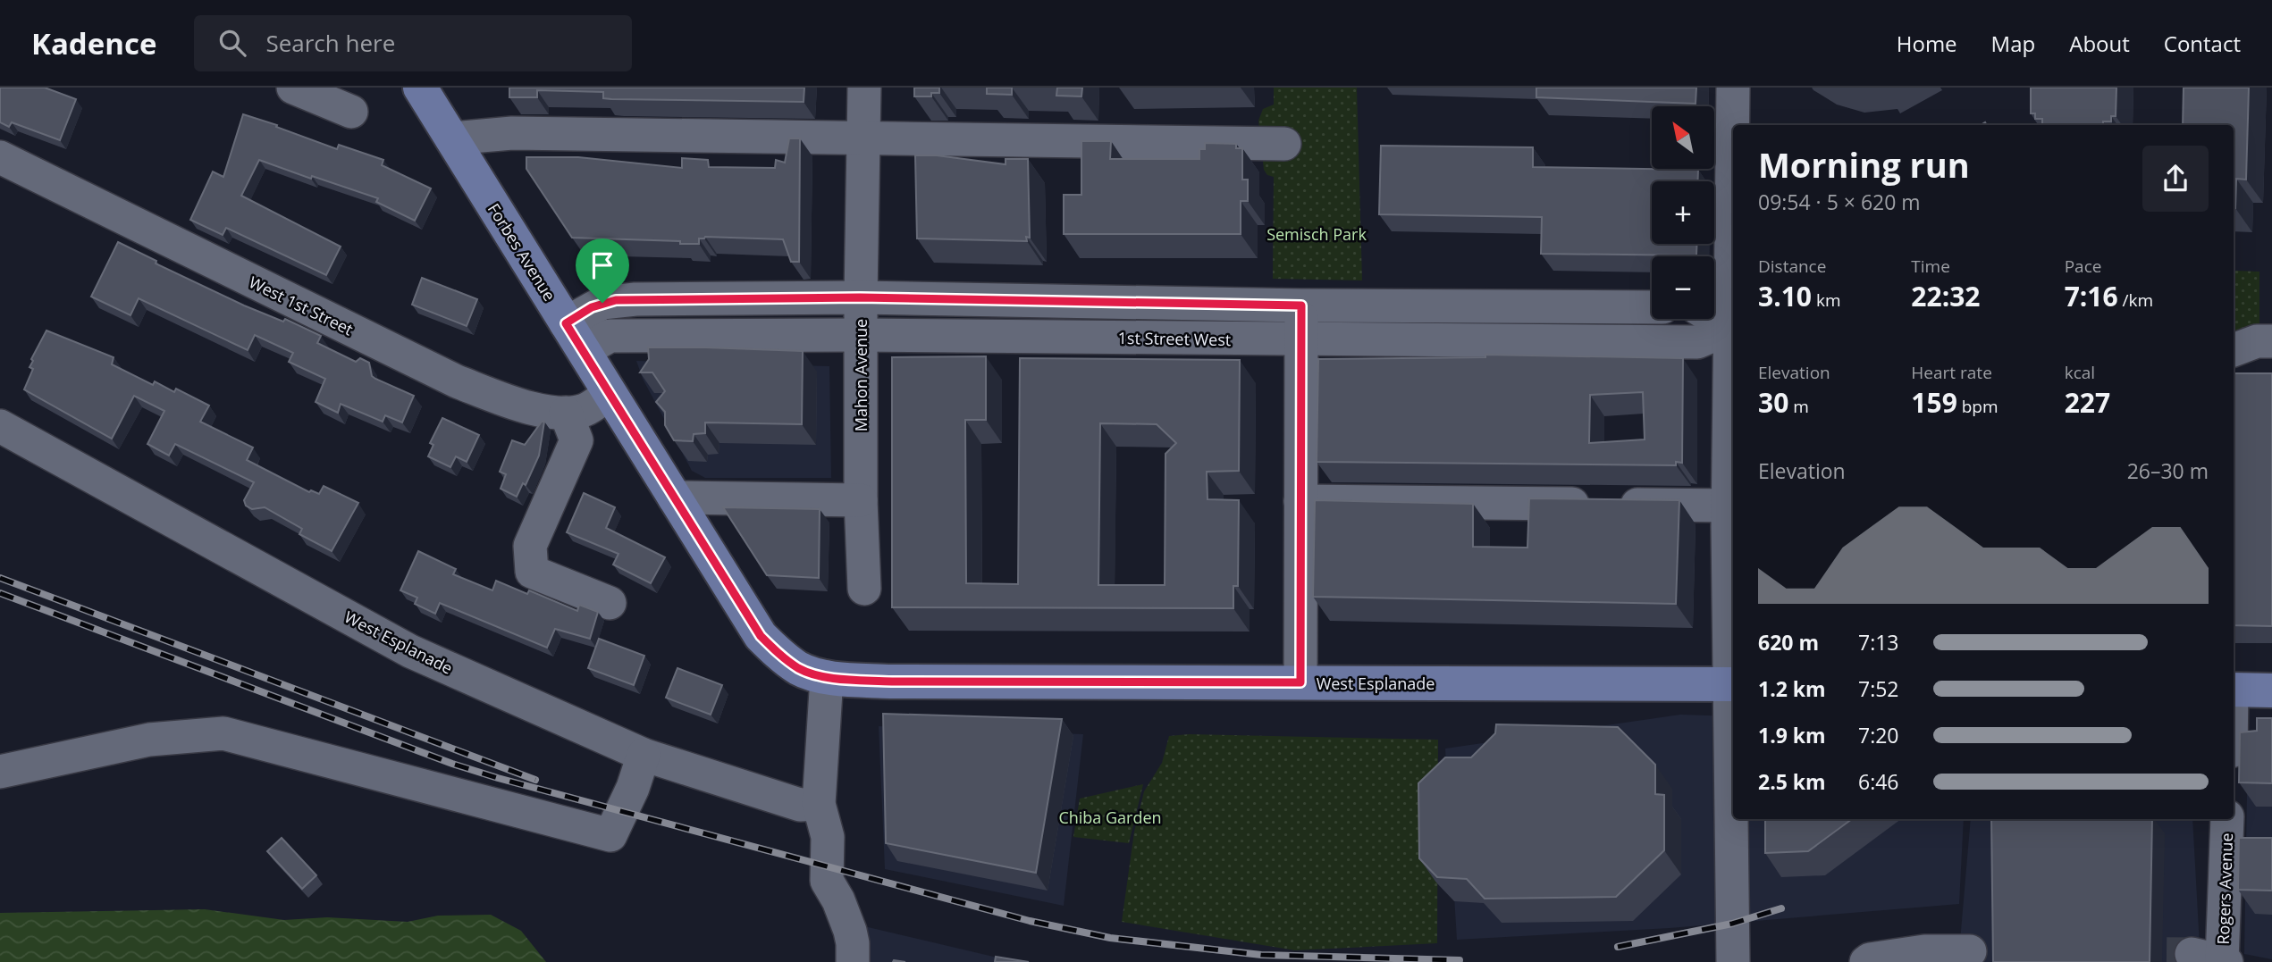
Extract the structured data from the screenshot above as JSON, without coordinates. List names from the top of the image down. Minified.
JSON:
{"streets":{"main road":["Forbes Avenue","West Esplanade"],"street":["West 1st Street","1st Street West","Mahon Avenue","Rogers Avenue"]},"crossings":[["Forbes Avenue","West 1st Street"],["Forbes Avenue","1st Street West"],["Forbes Avenue","West Esplanade"],["1st Street West","Mahon Avenue"]],"parks":["Semisch Park","Chiba Garden"],"north":"top left","page":{"header":"Kadence","search":"Search here","nav":["Home","Map","About","Contact"],"map_buttons":["+","−"],"heading":["Morning run","09:54 · 5 × 620 m"],"stats":[["Distance","3.10 km"],["Time","22:32"],["Pace","7:16 /km"],["Elevation","30 m"],["Heart rate","159 bpm"],["kcal","227"]],"chart":["Elevation","26–30 m"],"list":[{"name":"620 m","note":"7:13"},{"name":"1.2 km","note":"7:52"},{"name":"1.9 km","note":"7:20"},{"name":"2.5 km","note":"6:46"}]}}
